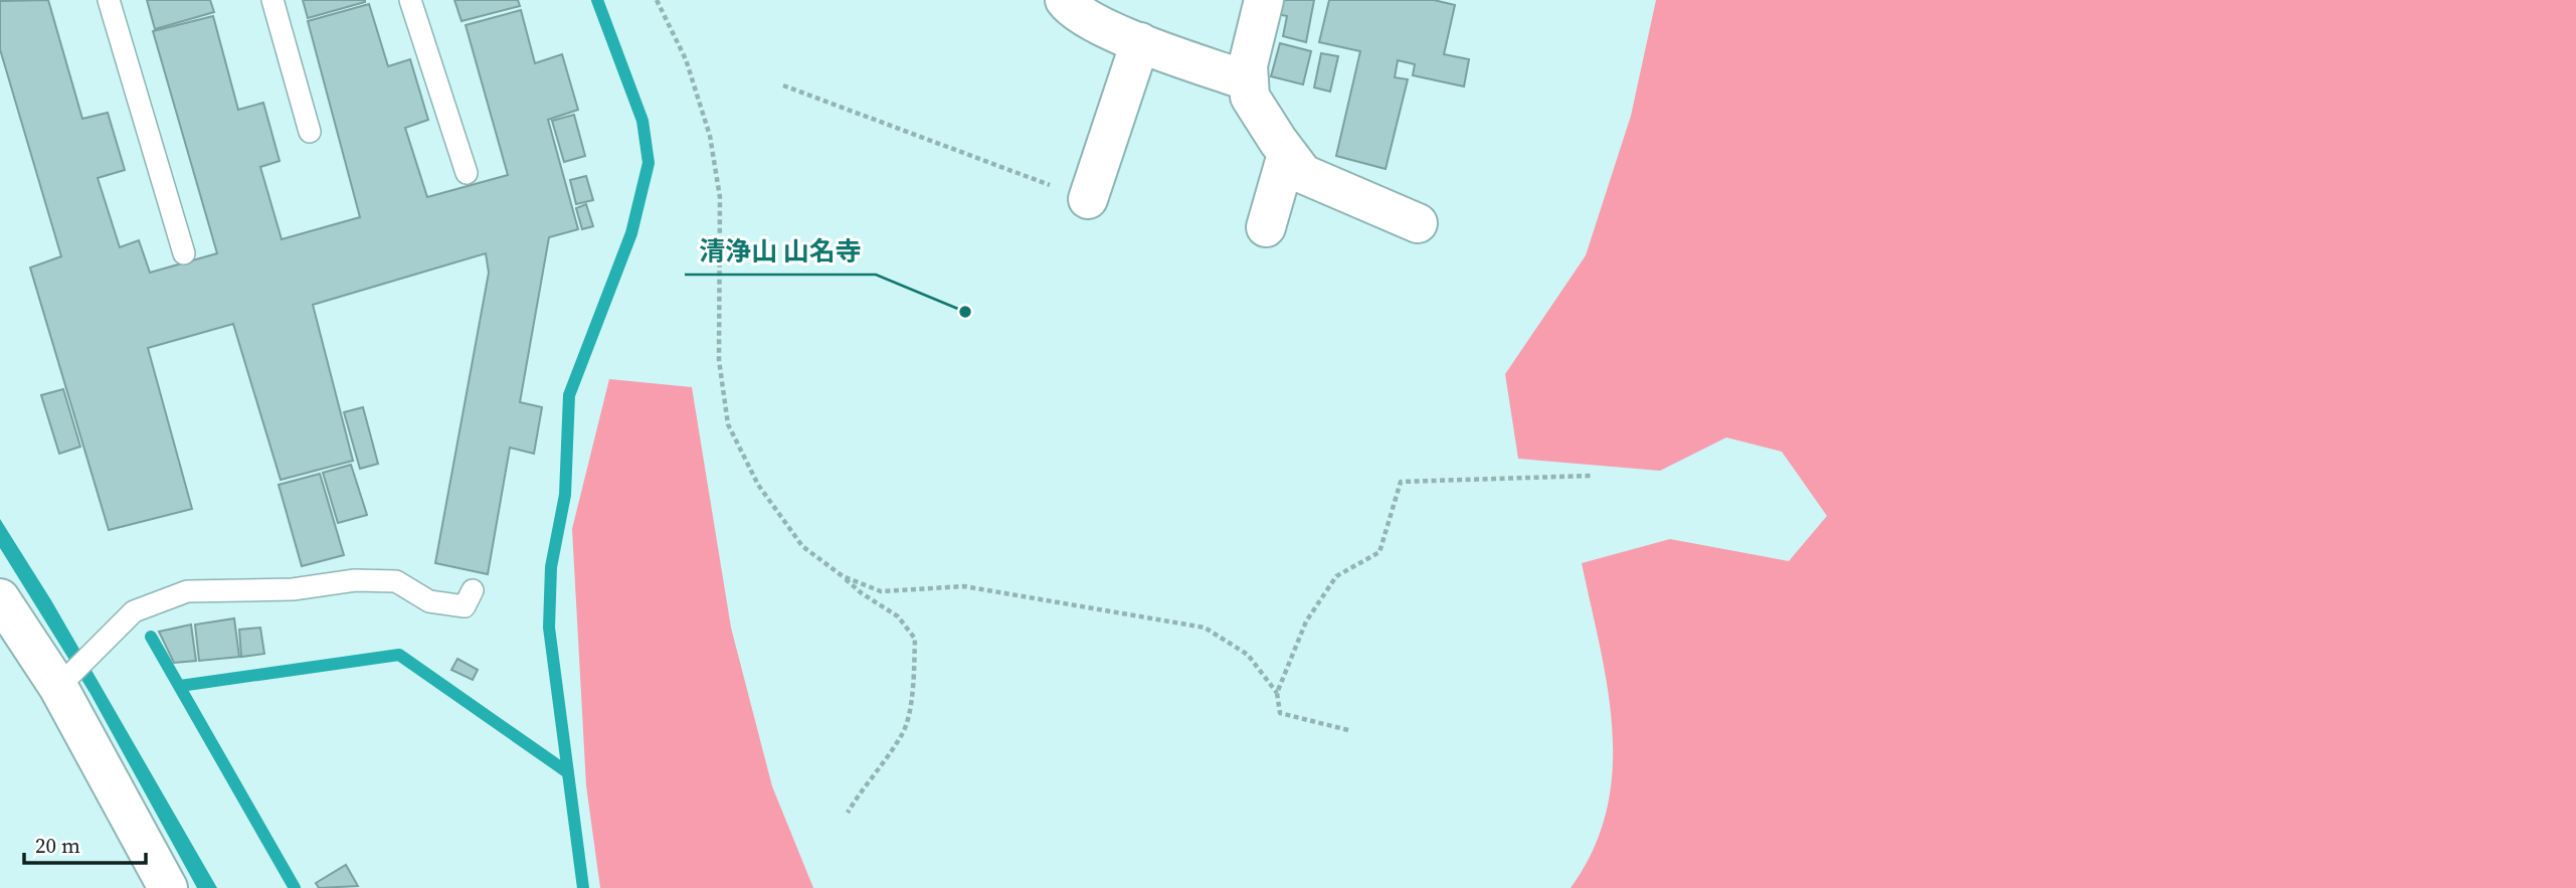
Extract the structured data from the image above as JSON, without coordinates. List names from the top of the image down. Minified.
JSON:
{"places":["清浄山 山名寺"],"scale_bar":"20 m"}
